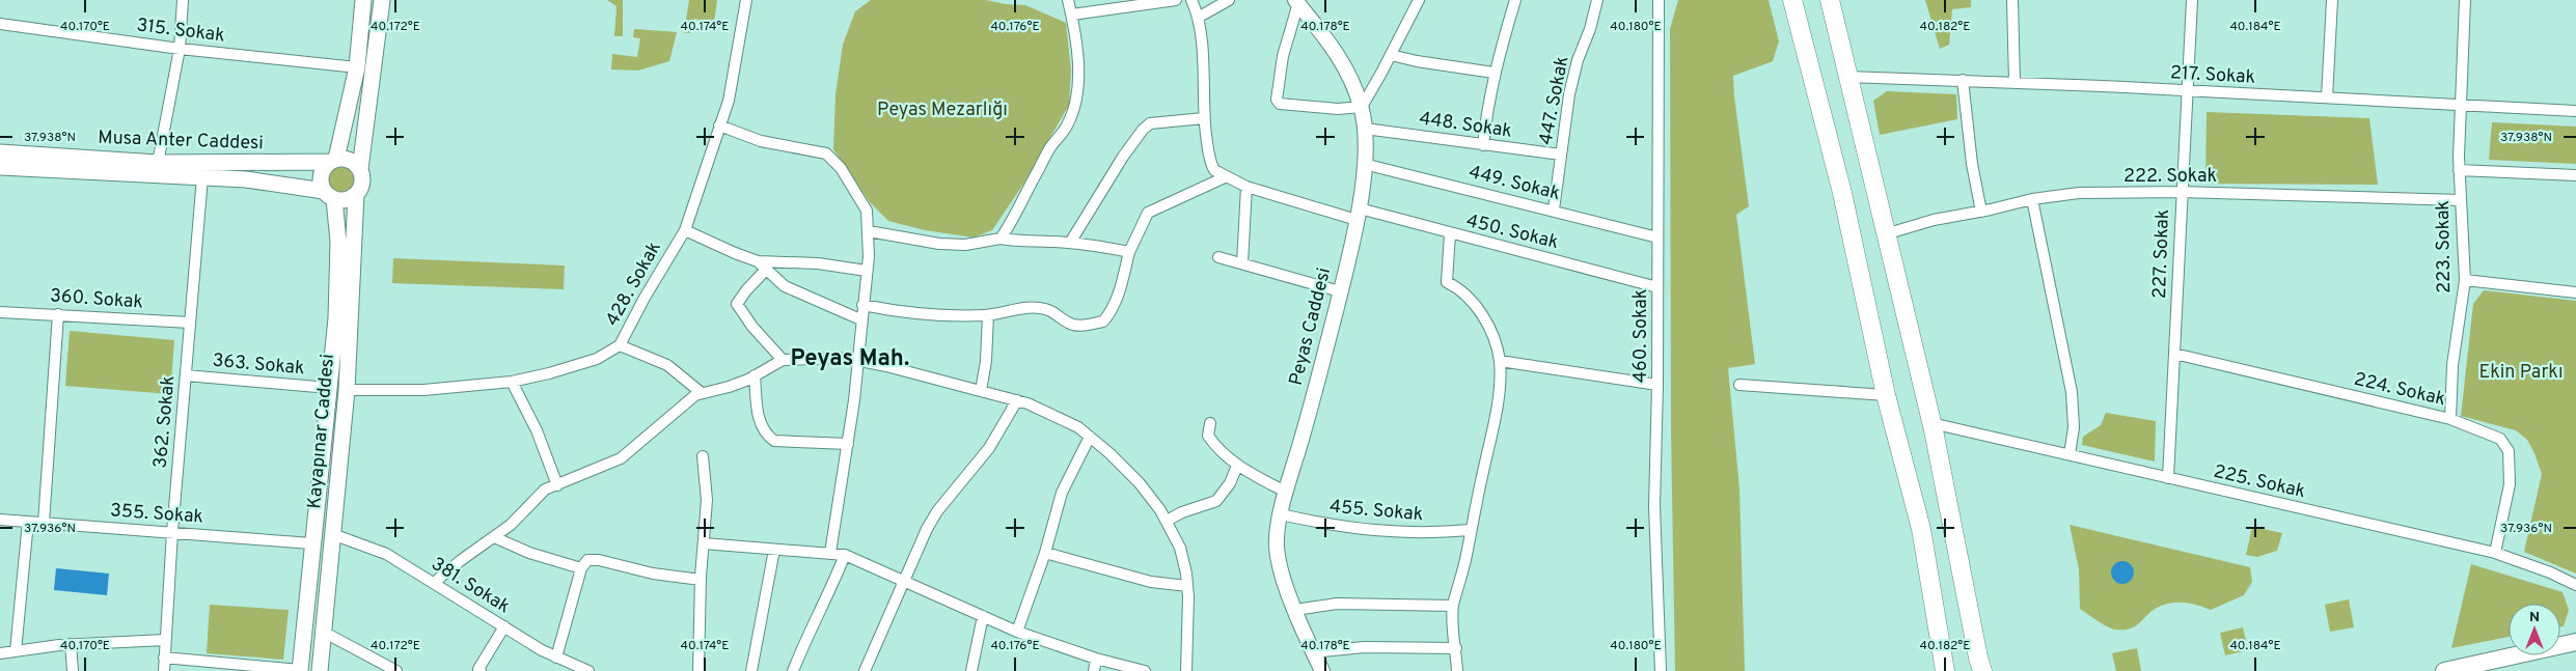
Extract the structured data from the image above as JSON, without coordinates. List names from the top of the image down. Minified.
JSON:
{"streets":{"main road":["Musa Anter Caddesi","Kayapınar Caddesi"],"street":["315. Sokak","217. Sokak","447. Sokak","448. Sokak","222. Sokak","449. Sokak","450. Sokak","223. Sokak","227. Sokak","428. Sokak","360. Sokak","Peyas Caddesi","460. Sokak","363. Sokak","224. Sokak","362. Sokak","225. Sokak","455. Sokak","355. Sokak","381. Sokak"]},"crossings":[["217. Sokak","223. Sokak"],["217. Sokak","227. Sokak"],["447. Sokak","448. Sokak"],["447. Sokak","449. Sokak"],["448. Sokak","Peyas Caddesi"],["Musa Anter Caddesi","362. Sokak"],["Musa Anter Caddesi","Kayapınar Caddesi"],["222. Sokak","223. Sokak"],["222. Sokak","227. Sokak"],["449. Sokak","Peyas Caddesi"],["449. Sokak","460. Sokak"],["450. Sokak","Peyas Caddesi"],["450. Sokak","460. Sokak"],["223. Sokak","224. Sokak"],["227. Sokak","224. Sokak"],["227. Sokak","225. Sokak"],["428. Sokak","Kayapınar Caddesi"],["360. Sokak","362. Sokak"],["Peyas Caddesi","455. Sokak"],["363. Sokak","362. Sokak"],["363. Sokak","Kayapınar Caddesi"],["224. Sokak","225. Sokak"],["362. Sokak","355. Sokak"],["Kayapınar Caddesi","355. Sokak"],["Kayapınar Caddesi","381. Sokak"]],"districts":["Peyas Mah."],"parks":["Peyas Mezarlığı","Ekin Parkı"],"north":"top","coordinates":["40.170°E","40.172°E","40.174°E","40.176°E","40.178°E","40.180°E","40.182°E","40.184°E","37.938°N","37.936°N"]}
